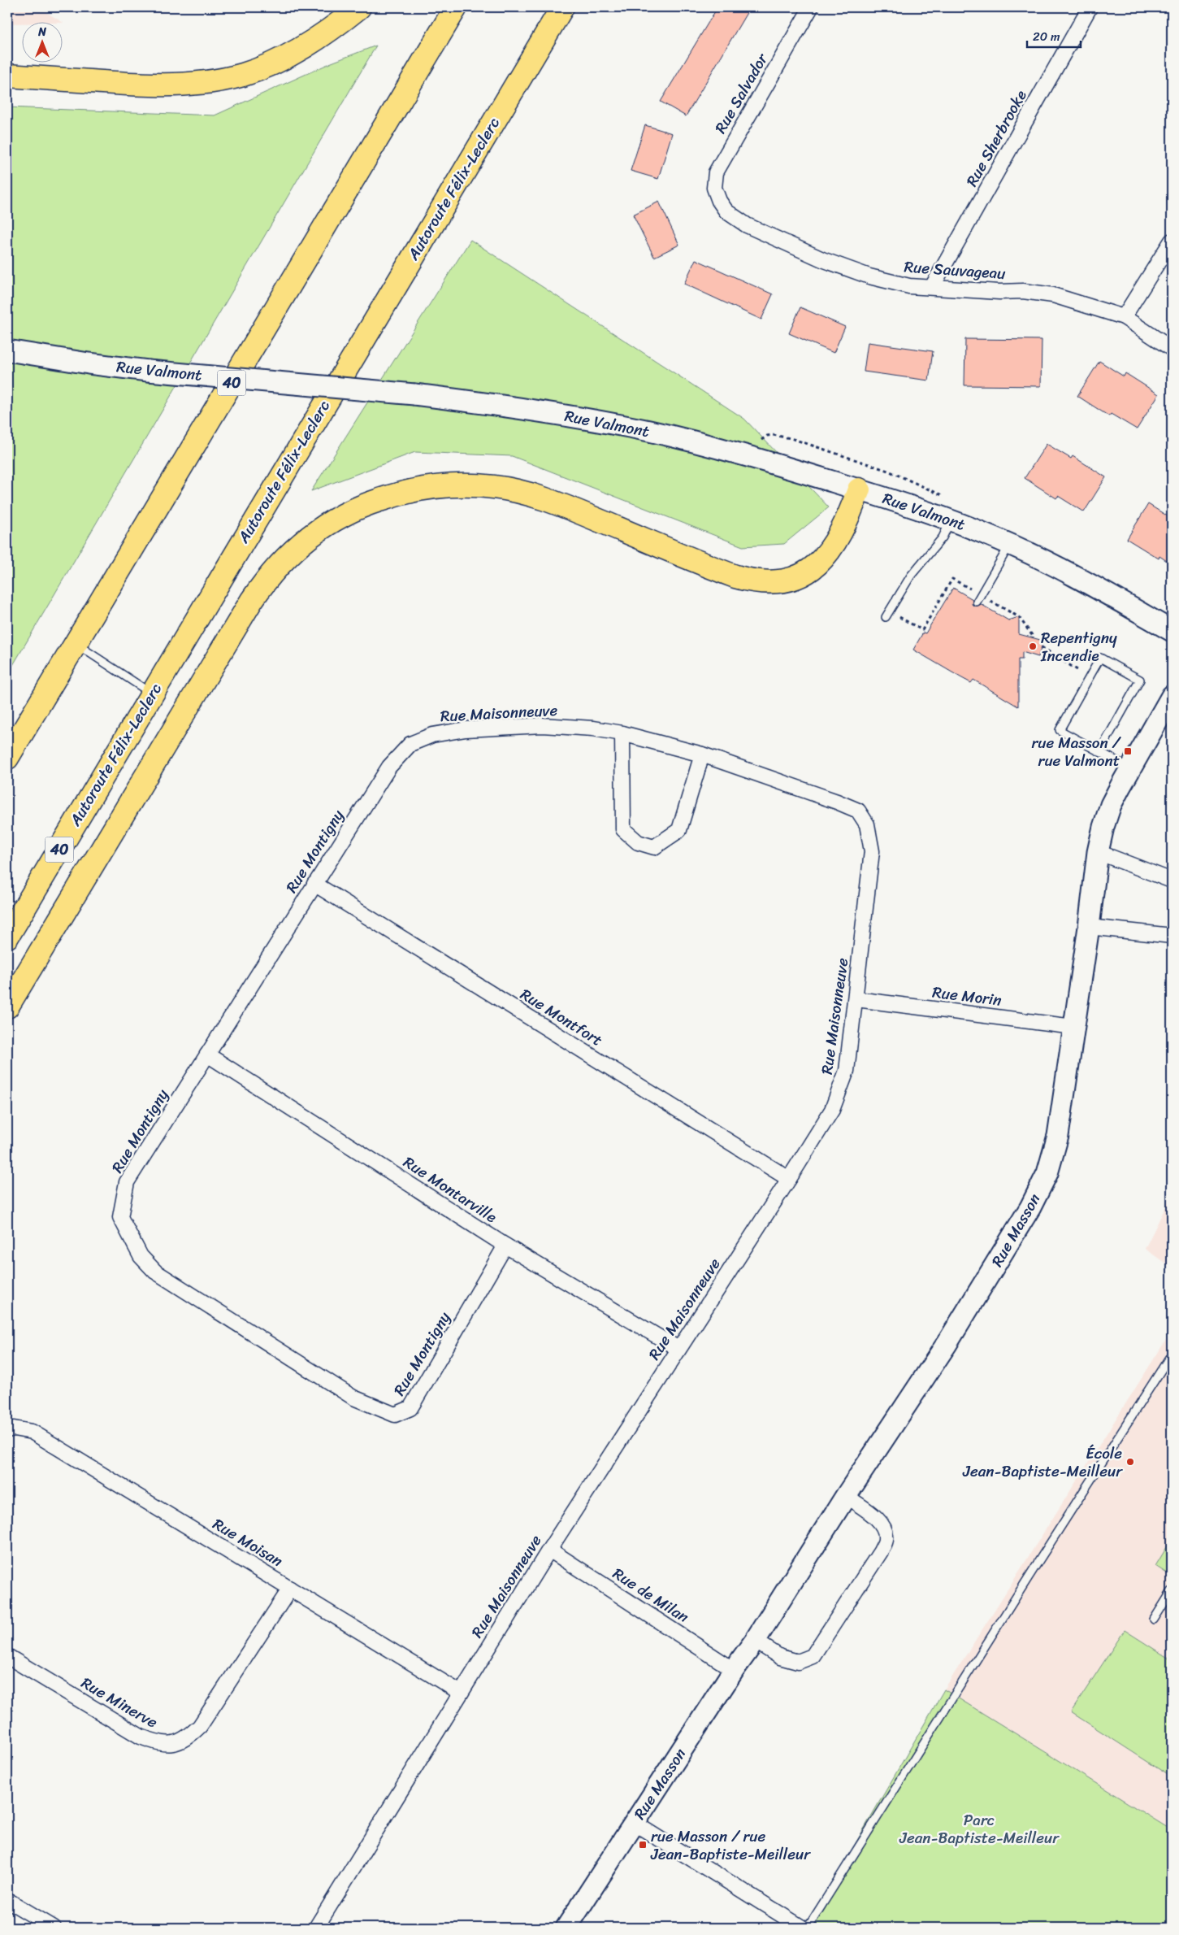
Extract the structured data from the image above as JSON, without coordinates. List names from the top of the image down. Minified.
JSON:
{"streets":{"highway":["Autoroute Félix-Leclerc","40"],"street":["Rue Salvador","Rue Sherbrooke","Rue Sauvageau","Rue Valmont","Rue Maisonneuve","Rue Montigny","Rue Morin","Rue Montfort","Rue Montarville","Rue Masson","Rue Moisan","Rue de Milan","Rue Minerve"]},"crossings":[["Rue Salvador","Rue Sauvageau"],["Rue Sherbrooke","Rue Sauvageau"],["Rue Maisonneuve","Rue Montigny"],["Rue Maisonneuve","Rue Morin"],["Rue Maisonneuve","Rue Montfort"],["Rue Maisonneuve","Rue Montarville"],["Rue Maisonneuve","Rue Moisan"],["Rue Maisonneuve","Rue de Milan"],["Rue Montigny","Rue Montfort"],["Rue Montigny","Rue Montarville"],["Rue Morin","Rue Masson"],["Rue Masson","Rue de Milan"],["Rue Moisan","Rue Minerve"]],"parks":["Parc Jean-Baptiste-Meilleur"],"places":{"other":["Repentigny Incendie","École Jean-Baptiste-Meilleur"],"transit":["rue Masson / rue Valmont","rue Masson / rue Jean-Baptiste-Meilleur"]},"scale_bar":"20 m","north":"top"}
